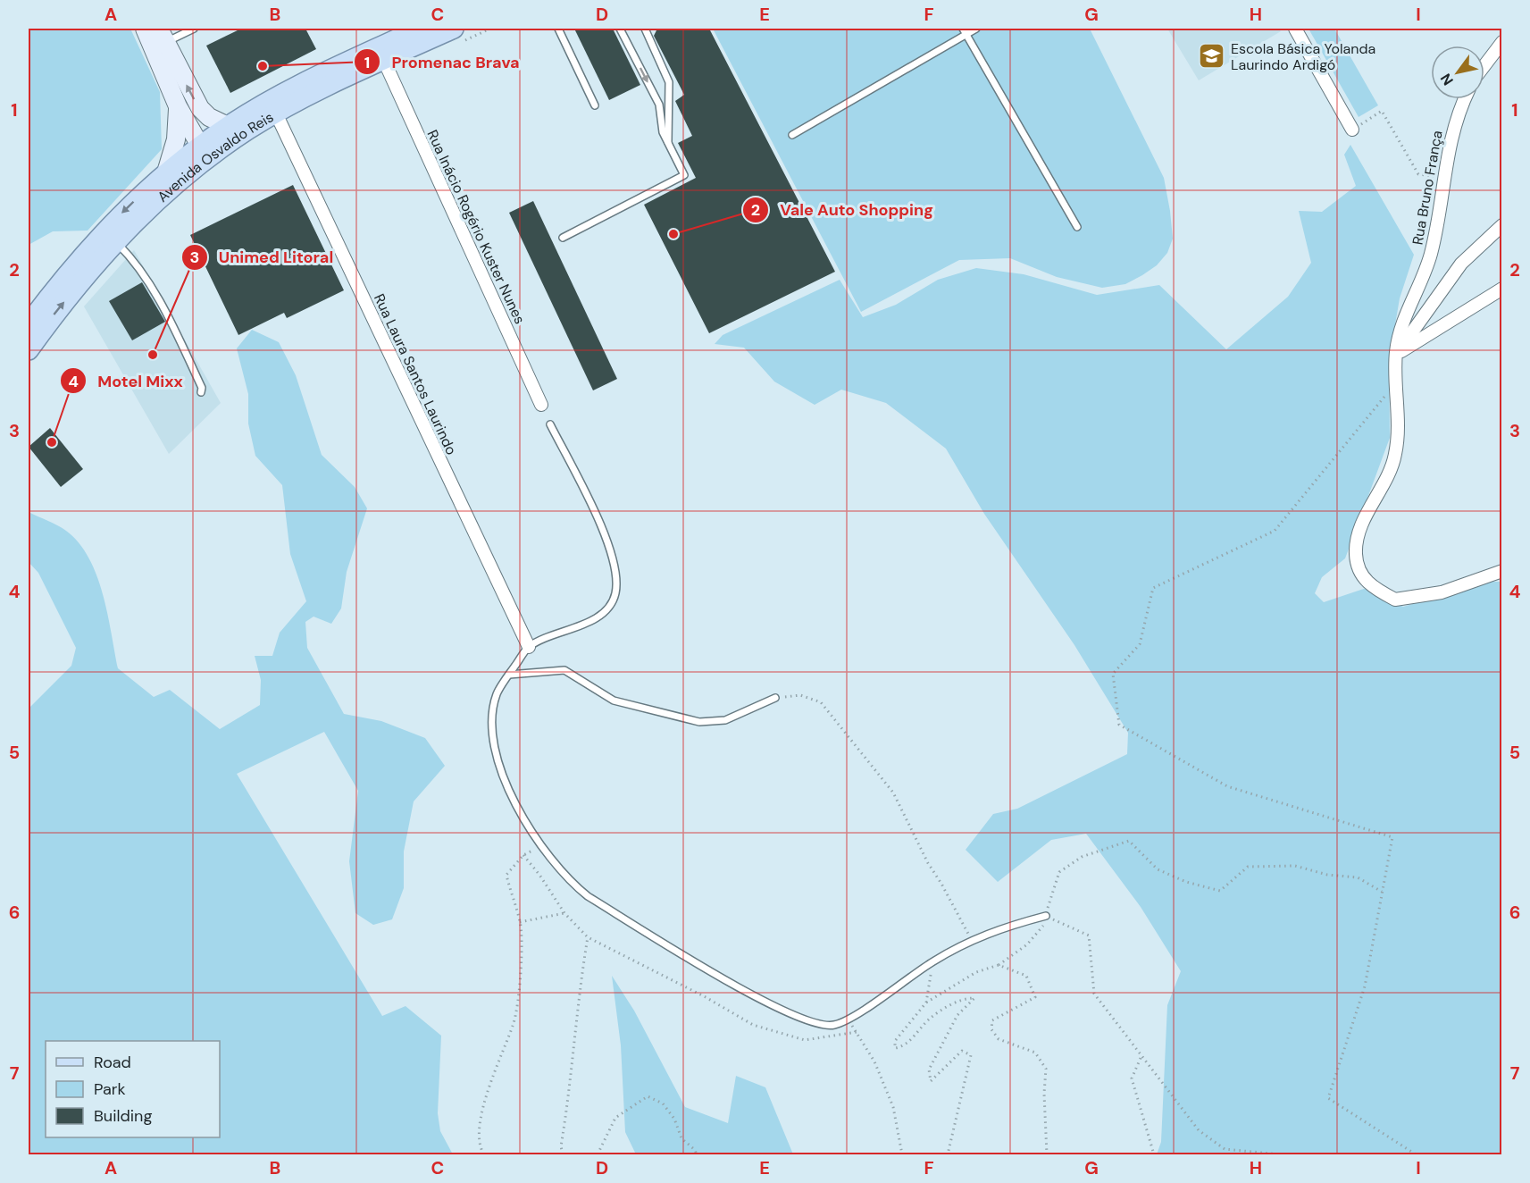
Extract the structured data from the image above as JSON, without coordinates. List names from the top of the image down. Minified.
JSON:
{"streets":{"main road":["Avenida Osvaldo Reis"],"street":["Rua Bruno França","Rua Inácio Rogério Kuster Nunes","Rua Laura Santos Laurindo"]},"crossings":[["Avenida Osvaldo Reis","Rua Inácio Rogério Kuster Nunes"],["Avenida Osvaldo Reis","Rua Laura Santos Laurindo"]],"places":{"school or university":["Escola Básica Yolanda Laurindo Ardigó"],"other":["Promenac Brava","Vale Auto Shopping","Unimed Litoral","Motel Mixx"]},"legend":["Road","Park","Building"],"north":"bottom left","grid":{"columns":["A","B","C","D","E","F","G","H","I"],"rows":["1","2","3","4","5","6","7"]}}
